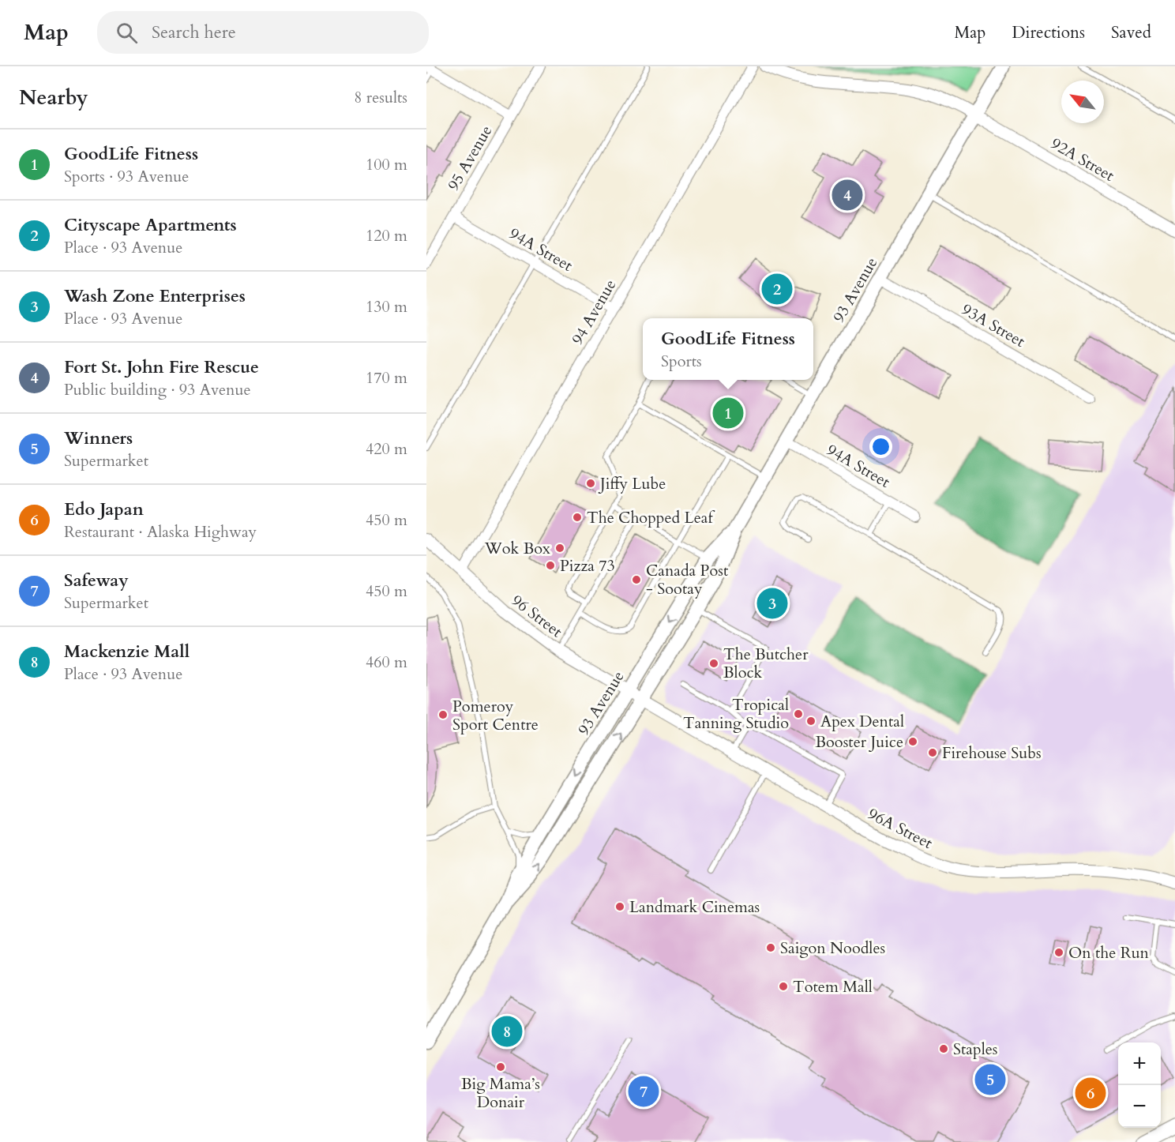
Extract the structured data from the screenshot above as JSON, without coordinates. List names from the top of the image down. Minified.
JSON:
{"streets":{"main road":["93 Avenue"],"street":["95 Avenue","92A Street","94A Street","94 Avenue","93A Street","96 Street","96A Street"]},"crossings":[["95 Avenue","94A Street"],["92A Street","93 Avenue"],["94A Street","93 Avenue"],["94A Street","94 Avenue"],["93 Avenue","93A Street"],["93 Avenue","96 Street"],["93 Avenue","96A Street"],["94 Avenue","96 Street"],["96 Street","96A Street"]],"places":["Jiffy Lube","The Chopped Leaf","Wok Box","Pizza 73","Canada Post - Sootay","The Butcher Block","Tropical Tanning Studio","Pomeroy Sport Centre","Apex Dental","Booster Juice","Firehouse Subs","Landmark Cinemas","Saigon Noodles","On the Run","Totem Mall","Staples","Big Mama’s Donair"],"north":"top left","page":{"header":"Map","search":"Search here","nav":["Map","Directions","Saved"],"heading":["Nearby","8 results"],"list":[{"mark":"1","name":"GoodLife Fitness","note":"Sports · 93 Avenue","value":"100 m"},{"mark":"2","name":"Cityscape Apartments","note":"Place · 93 Avenue","value":"120 m"},{"mark":"3","name":"Wash Zone Enterprises","note":"Place · 93 Avenue","value":"130 m"},{"mark":"4","name":"Fort St. John Fire Rescue","note":"Public building · 93 Avenue","value":"170 m"},{"mark":"5","name":"Winners","note":"Supermarket","value":"420 m"},{"mark":"6","name":"Edo Japan","note":"Restaurant · Alaska Highway","value":"450 m"},{"mark":"7","name":"Safeway","note":"Supermarket","value":"450 m"},{"mark":"8","name":"Mackenzie Mall","note":"Place · 93 Avenue","value":"460 m"}],"pins":["4","2","1","3","8","5","7","6"],"popup":["GoodLife Fitness","Sports"],"map_buttons":["+","−"]}}
